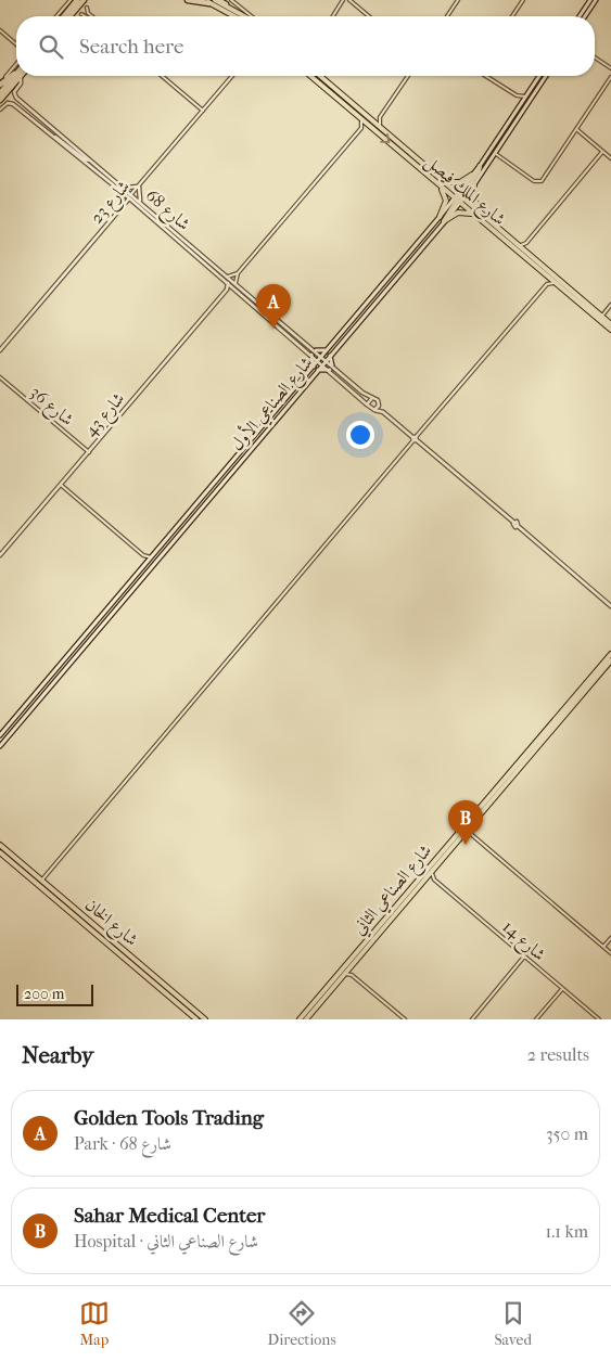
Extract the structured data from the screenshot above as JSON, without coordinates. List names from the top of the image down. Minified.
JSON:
{"streets":{"main road":["شارع الملك فيصل","شارع الصناعي الأول","شارع الصناعي الثاني","شارع الخان"],"street":["شارع 23","شارع 68","شارع 36","شارع 43","شارع 14"]},"crossings":[["شارع الملك فيصل","شارع الصناعي الأول"],["شارع 23","شارع 68"],["شارع 68","شارع الصناعي الأول"],["شارع 36","شارع 43"]],"scale_bar":"200 m","page":{"search":"Search here","pins":["A","B"],"scale":"200 m","heading":["Nearby","2 results"],"list":[{"mark":"A","name":"Golden Tools Trading","note":"Park · شارع 68","value":"350 m"},{"mark":"B","name":"Sahar Medical Center","note":"Hospital · شارع الصناعي الثاني","value":"1.1 km"}],"nav":["Map","Directions","Saved"]}}
